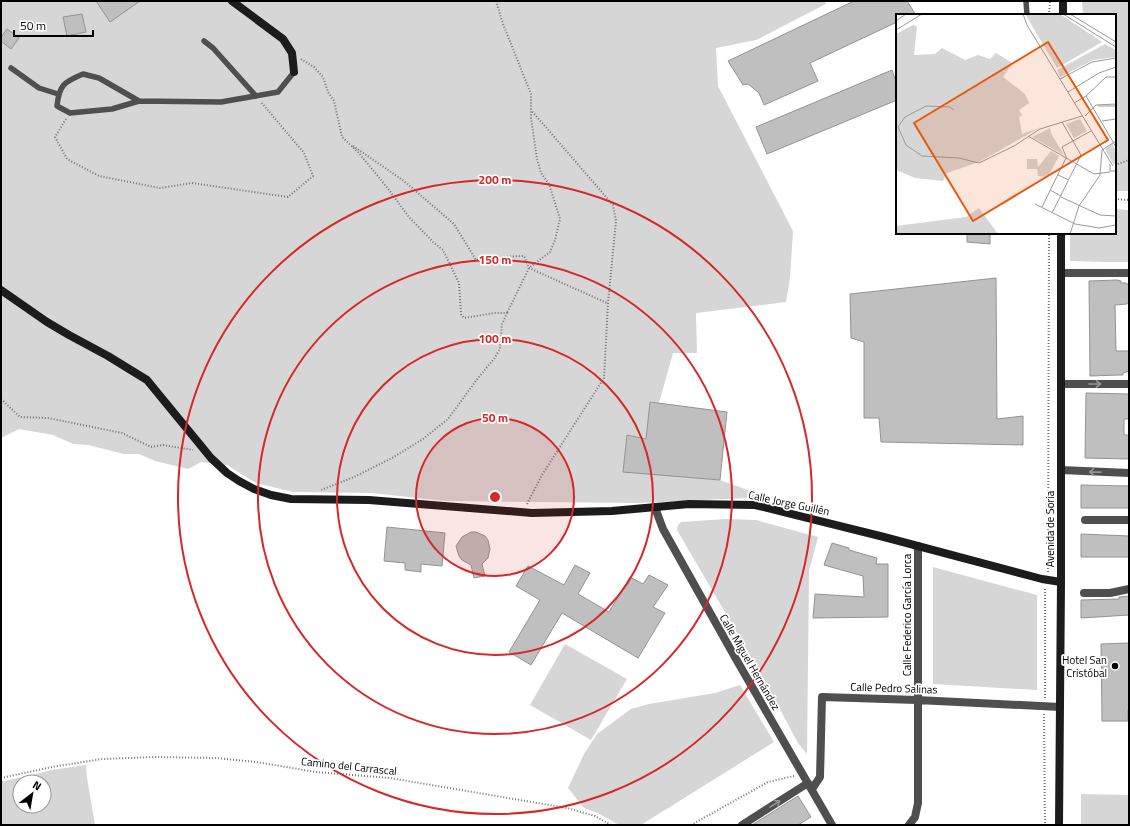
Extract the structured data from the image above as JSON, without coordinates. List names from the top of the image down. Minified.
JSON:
{"streets":{"street":["Calle Jorge Guillén","Avenida de Soria","Calle Federico García Lorca","Calle Miguel Hernández","Calle Pedro Salinas"],"path":["Camino del Carrascal"]},"crossings":[["Calle Jorge Guillén","Avenida de Soria"],["Calle Jorge Guillén","Calle Federico García Lorca"],["Calle Jorge Guillén","Calle Miguel Hernández"],["Avenida de Soria","Calle Pedro Salinas"],["Calle Federico García Lorca","Calle Pedro Salinas"],["Calle Miguel Hernández","Calle Pedro Salinas"]],"places":["Hotel San Cristóbal"],"scale_bar":"50 m","north":"top right","rings":["200 m","150 m","100 m","50 m"]}
